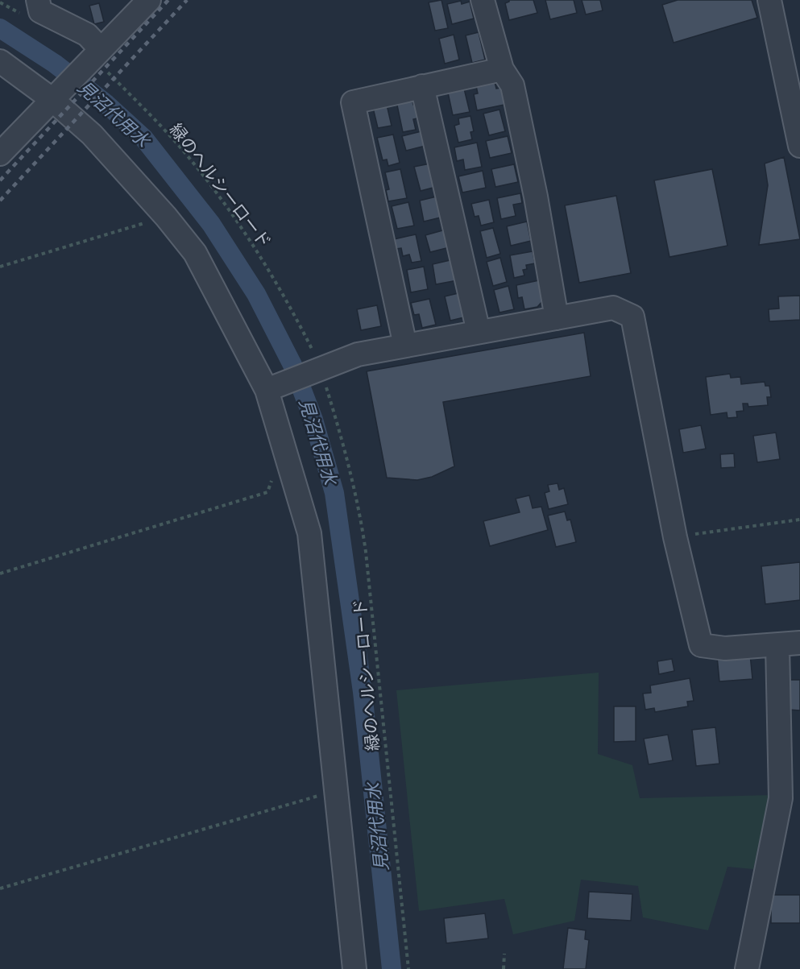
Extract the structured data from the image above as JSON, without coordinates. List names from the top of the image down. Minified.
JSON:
{"streets":{"path":["緑のヘルシーロード"]},"water":["見沼代用水"]}
